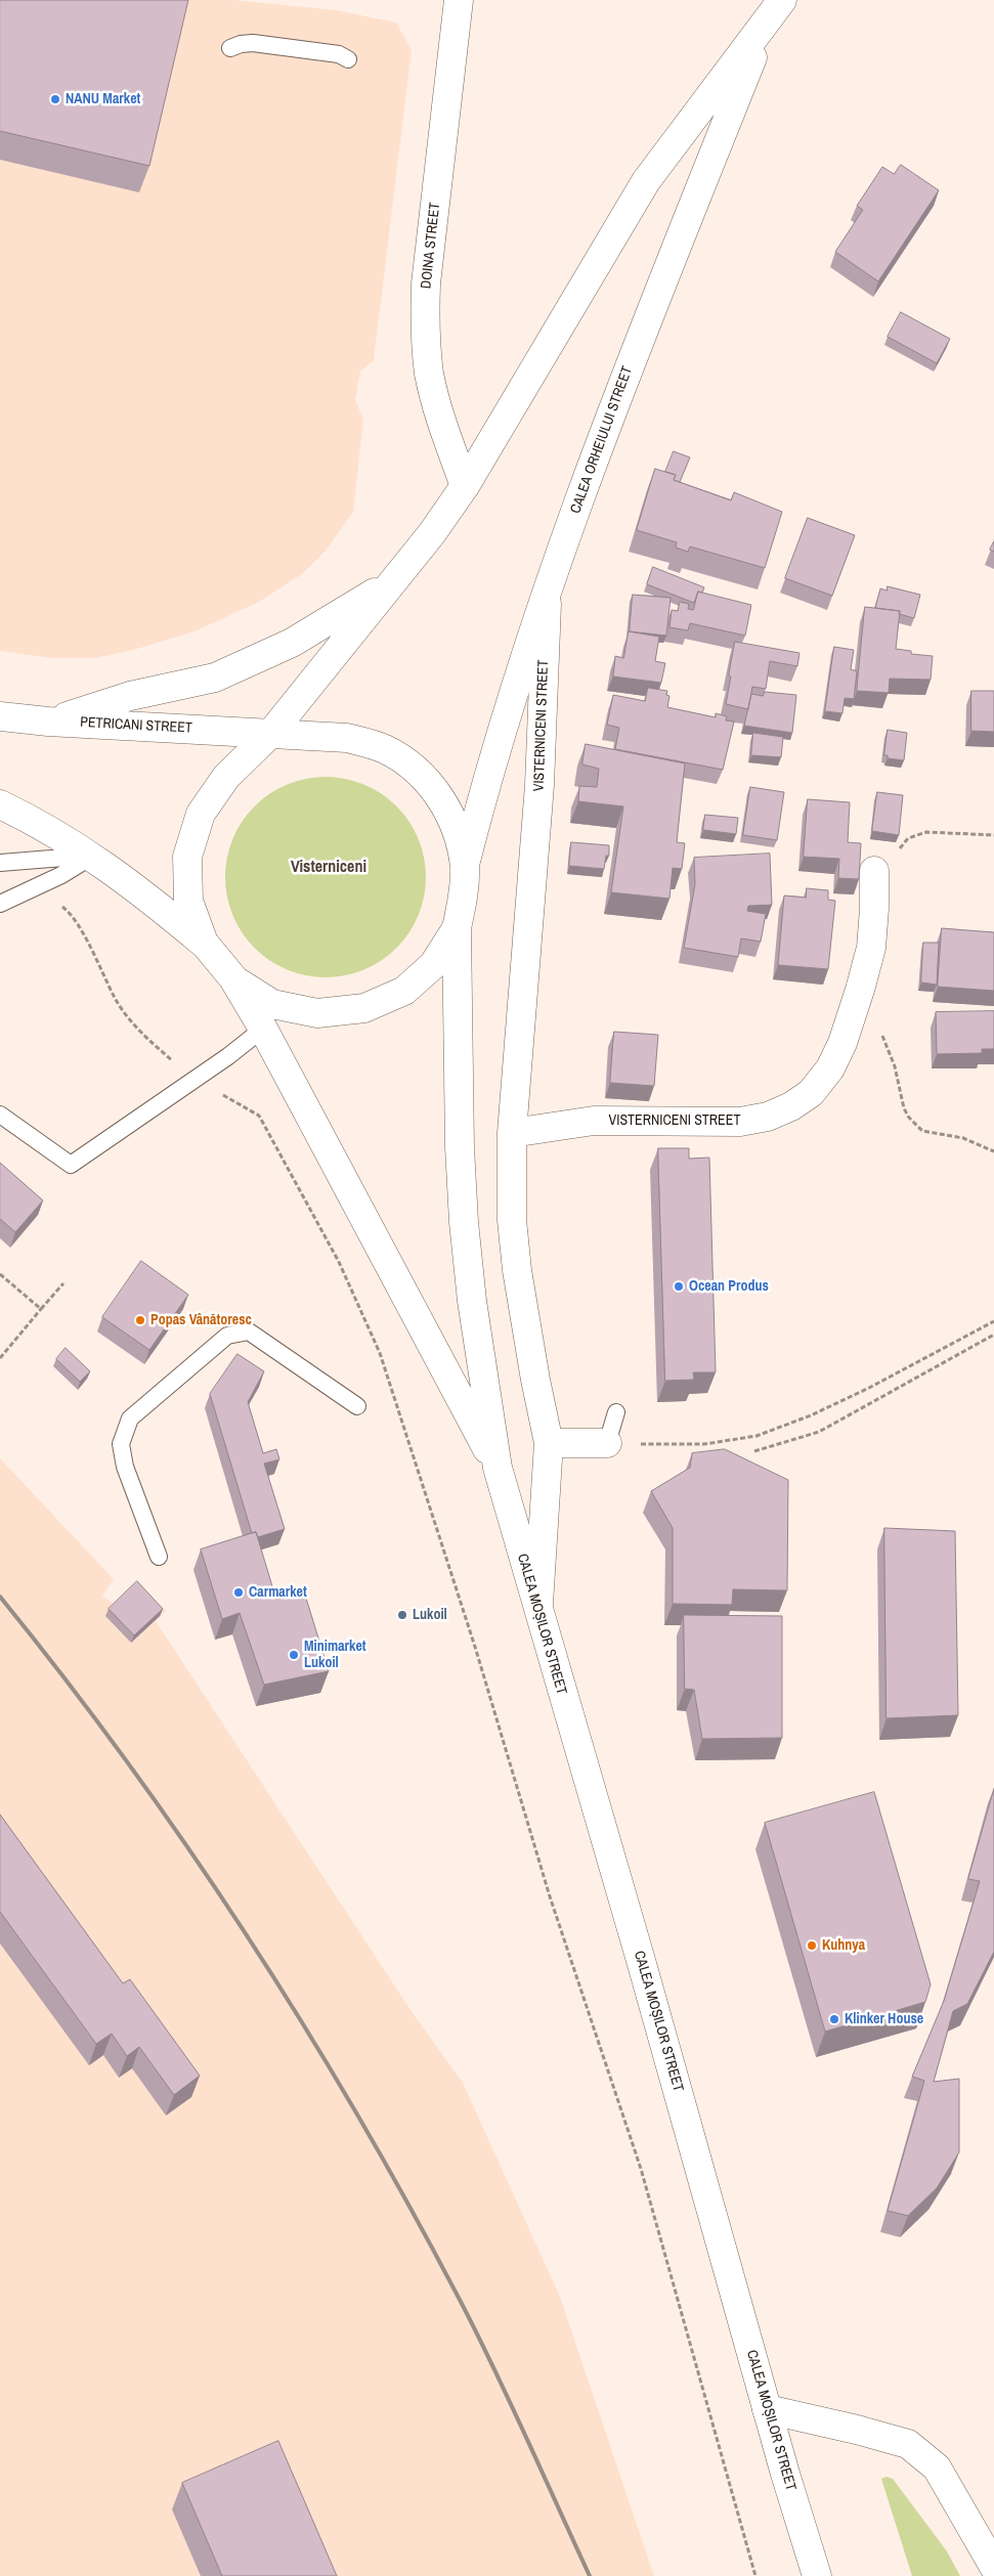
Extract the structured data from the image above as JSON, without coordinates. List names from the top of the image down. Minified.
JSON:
{"streets":{"main road":["DOINA STREET","CALEA ORHEIULUI STREET","PETRICANI STREET","VISTERNICENI STREET","CALEA MOȘILOR STREET"]},"crossings":[["DOINA STREET","CALEA ORHEIULUI STREET"],["CALEA ORHEIULUI STREET","PETRICANI STREET"],["CALEA ORHEIULUI STREET","VISTERNICENI STREET"],["VISTERNICENI STREET","CALEA MOȘILOR STREET"]],"districts":["Visterniceni"],"places":["NANU Market","Ocean Produs","Popas Vânătoresc","Carmarket","Lukoil","Minimarket Lukoil","Kuhnya","Klinker House"]}
